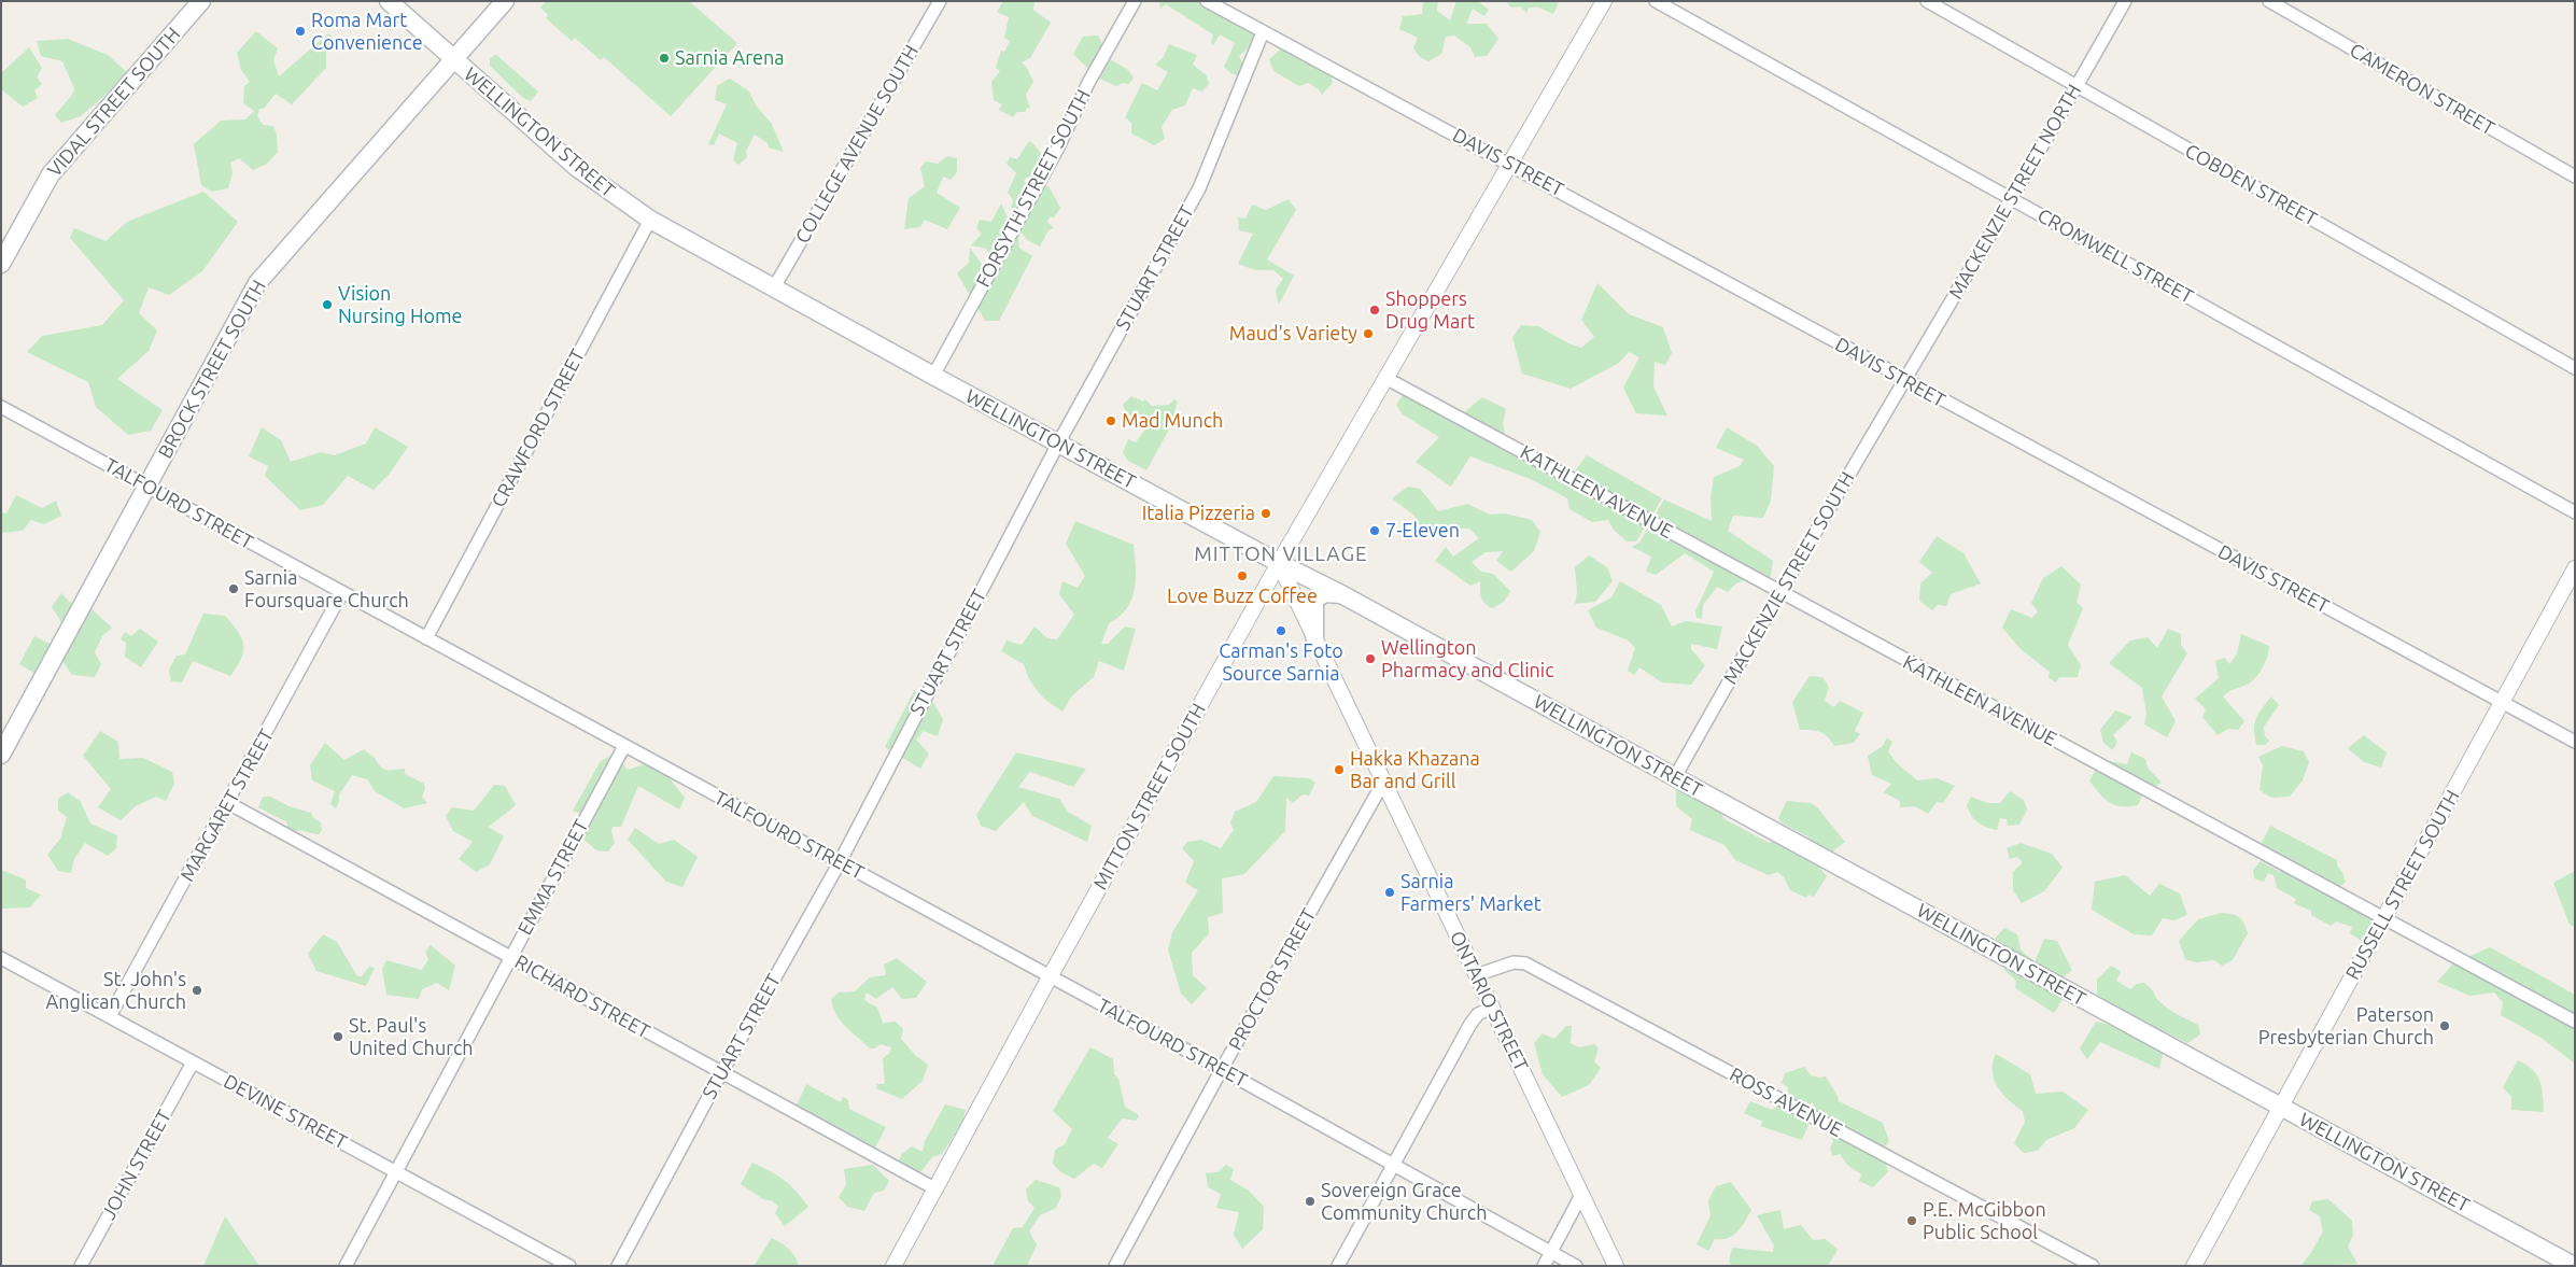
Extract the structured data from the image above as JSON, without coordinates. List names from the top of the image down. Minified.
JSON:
{"streets":{"main road":["VIDAL STREET SOUTH","WELLINGTON STREET","BROCK STREET SOUTH"],"street":["CAMERON STREET","COLLEGE AVENUE SOUTH","DAVIS STREET","COBDEN STREET","FORSYTH STREET SOUTH","MACKENZIE STREET NORTH","CROMWELL STREET","STUART STREET","CRAWFORD STREET","KATHLEEN AVENUE","TALFOURD STREET","MACKENZIE STREET SOUTH","MITTON STREET SOUTH","MARGARET STREET","EMMA STREET","RUSSELL STREET SOUTH","PROCTOR STREET","RICHARD STREET","ONTARIO STREET","ROSS AVENUE","DEVINE STREET","JOHN STREET"]},"crossings":[["WELLINGTON STREET","COLLEGE AVENUE SOUTH"],["WELLINGTON STREET","FORSYTH STREET SOUTH"],["WELLINGTON STREET","STUART STREET"],["WELLINGTON STREET","BROCK STREET SOUTH"],["WELLINGTON STREET","CRAWFORD STREET"],["WELLINGTON STREET","MACKENZIE STREET SOUTH"],["WELLINGTON STREET","MITTON STREET SOUTH"],["WELLINGTON STREET","RUSSELL STREET SOUTH"],["WELLINGTON STREET","ONTARIO STREET"],["DAVIS STREET","MACKENZIE STREET NORTH"],["DAVIS STREET","STUART STREET"],["DAVIS STREET","MACKENZIE STREET SOUTH"],["DAVIS STREET","MITTON STREET SOUTH"],["DAVIS STREET","RUSSELL STREET SOUTH"],["COBDEN STREET","MACKENZIE STREET NORTH"],["MACKENZIE STREET NORTH","CROMWELL STREET"],["MACKENZIE STREET NORTH","MACKENZIE STREET SOUTH"],["STUART STREET","TALFOURD STREET"],["STUART STREET","RICHARD STREET"],["BROCK STREET SOUTH","TALFOURD STREET"],["CRAWFORD STREET","TALFOURD STREET"],["KATHLEEN AVENUE","MACKENZIE STREET SOUTH"],["KATHLEEN AVENUE","MITTON STREET SOUTH"],["KATHLEEN AVENUE","RUSSELL STREET SOUTH"],["TALFOURD STREET","MITTON STREET SOUTH"],["TALFOURD STREET","MARGARET STREET"],["TALFOURD STREET","EMMA STREET"],["TALFOURD STREET","PROCTOR STREET"],["MITTON STREET SOUTH","RICHARD STREET"],["MITTON STREET SOUTH","ONTARIO STREET"],["MARGARET STREET","RICHARD STREET"],["MARGARET STREET","DEVINE STREET"],["EMMA STREET","RICHARD STREET"],["EMMA STREET","DEVINE STREET"],["PROCTOR STREET","ONTARIO STREET"],["ONTARIO STREET","ROSS AVENUE"],["DEVINE STREET","JOHN STREET"]],"districts":["MITTON VILLAGE"],"places":["Roma Mart Convenience","Sarnia Arena","Vision Nursing Home","Shoppers Drug Mart","Maud's Variety","Mad Munch","Italia Pizzeria","7-Eleven","Love Buzz Coffee","Sarnia Foursquare Church","Carman's Foto Source Sarnia","Wellington Pharmacy and Clinic","Hakka Khazana Bar and Grill","Sarnia Farmers' Market","St. John's Anglican Church","Paterson Presbyterian Church","St. Paul's United Church","Sovereign Grace Community Church","P.E. McGibbon Public School"]}
